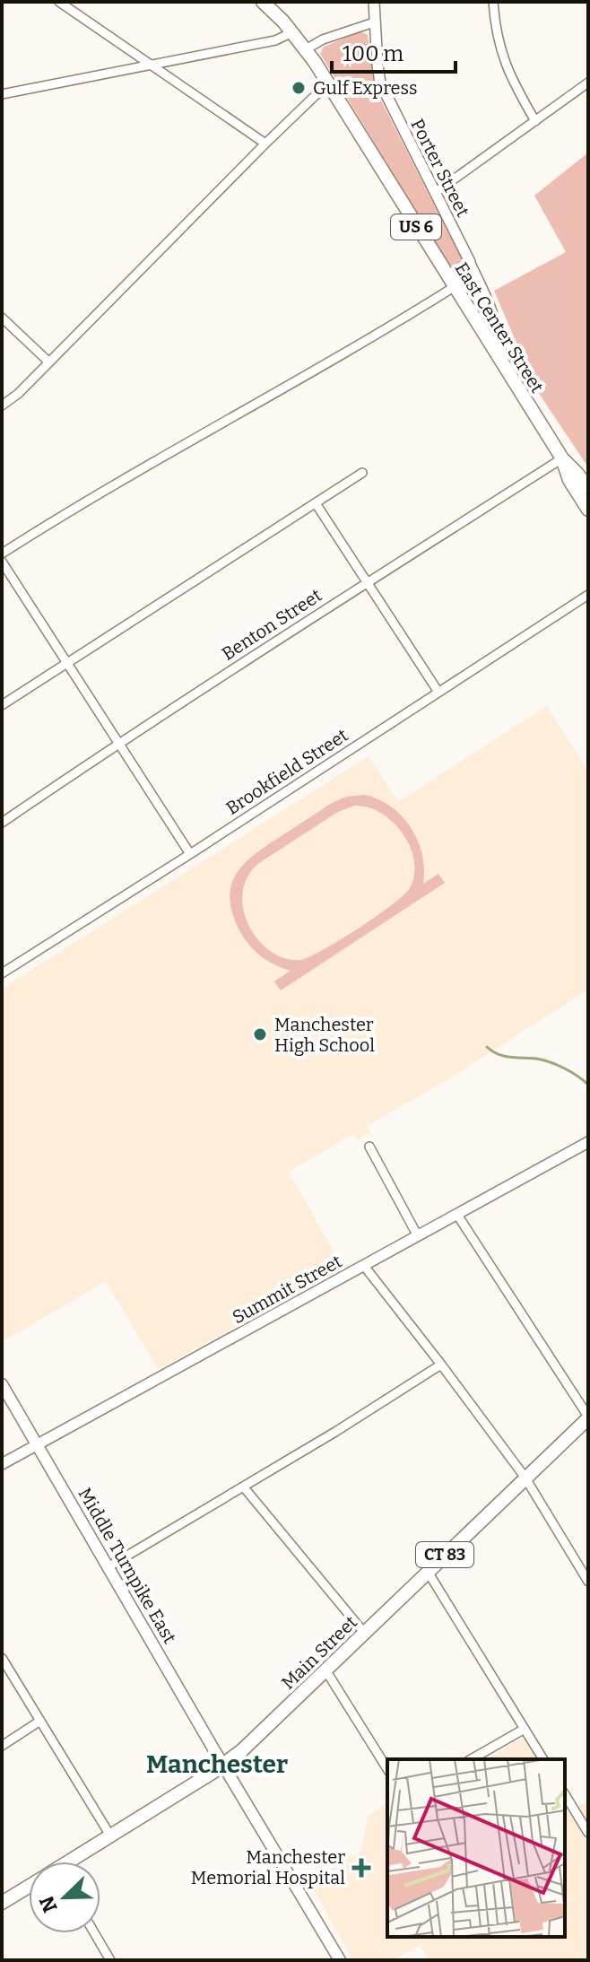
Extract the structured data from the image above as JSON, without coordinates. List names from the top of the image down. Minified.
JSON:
{"streets":{"main road":["US 6","East Center Street","CT 83","Middle Turnpike East","Main Street"],"street":["Porter Street","Benton Street","Brookfield Street","Summit Street"]},"crossings":[["Porter Street","East Center Street"],["East Center Street","Benton Street"],["Summit Street","Middle Turnpike East"],["Middle Turnpike East","Main Street"]],"districts":["Manchester"],"places":{"other":["Gulf Express","Manchester High School"],"health":["Manchester Memorial Hospital"]},"scale_bar":"100 m","north":"bottom left"}
